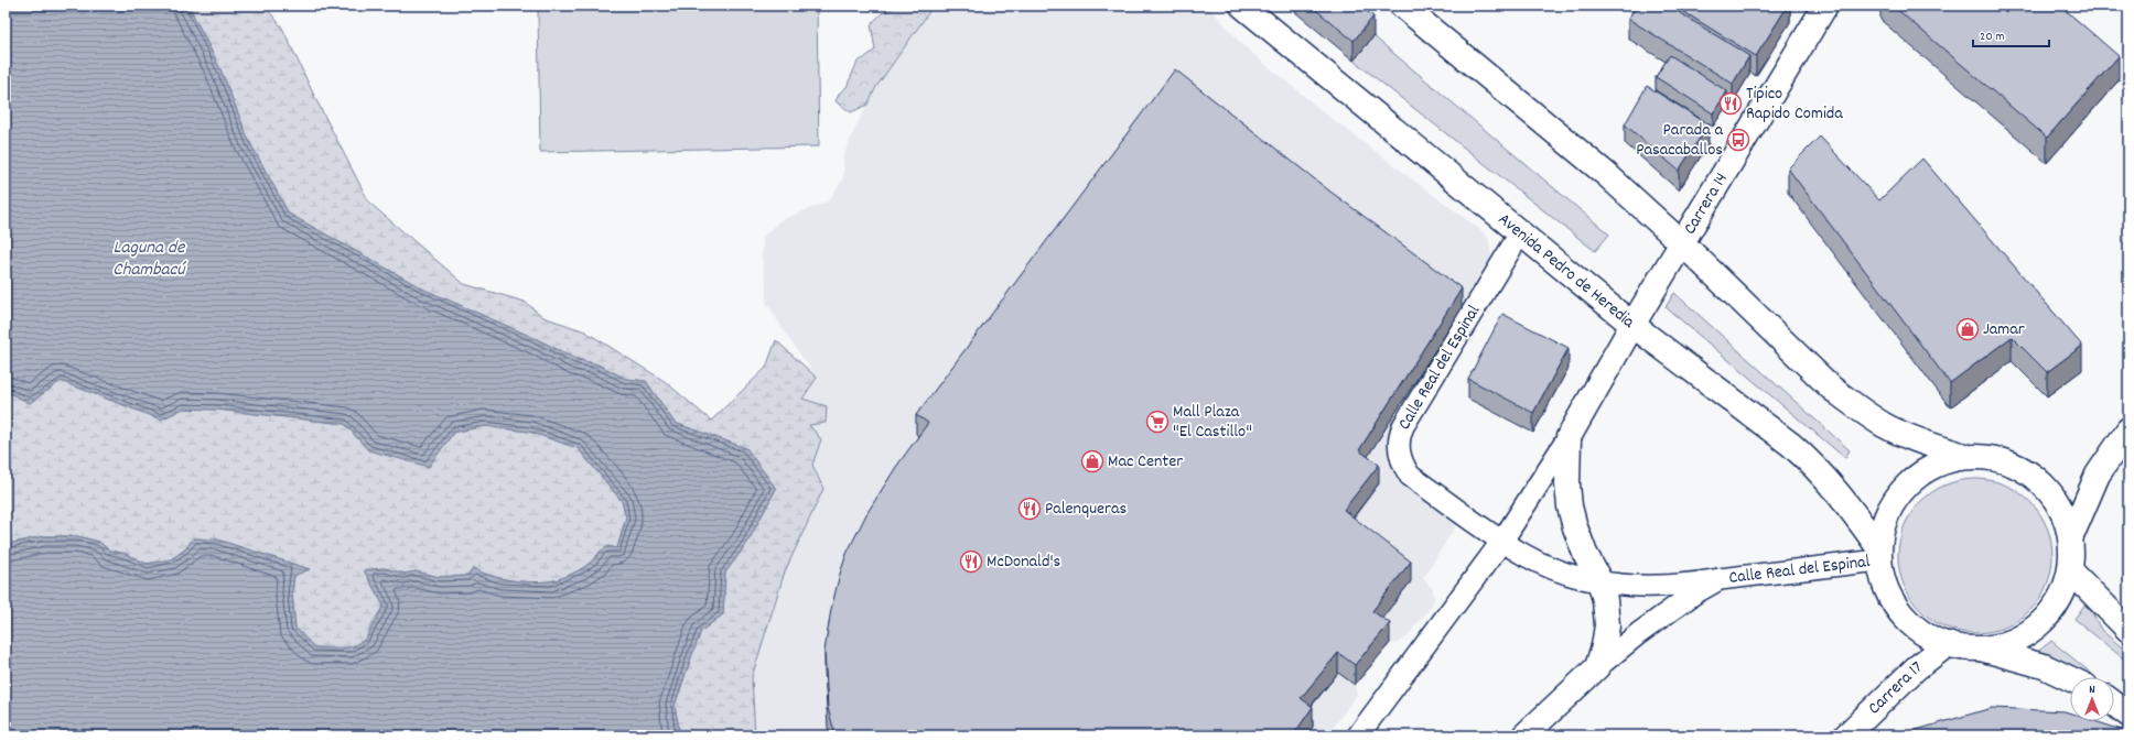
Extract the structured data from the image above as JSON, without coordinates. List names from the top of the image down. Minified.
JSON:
{"streets":{"main road":["Carrera 14","Avenida Pedro de Heredia","Calle Real del Espinal","Carrera 17"]},"crossings":[["Carrera 14","Calle Real del Espinal"],["Avenida Pedro de Heredia","Calle Real del Espinal"]],"water":["Laguna de Chambacú"],"places":{"restaurant":["Tipico Rapido Comida","Palenqueras","McDonald's"],"bus stop":["Parada a Pasacaballos"],"shop":["Jamar","Mac Center"],"supermarket":["Mall Plaza \"El Castillo\""]},"scale_bar":"20 m","north":"top"}
